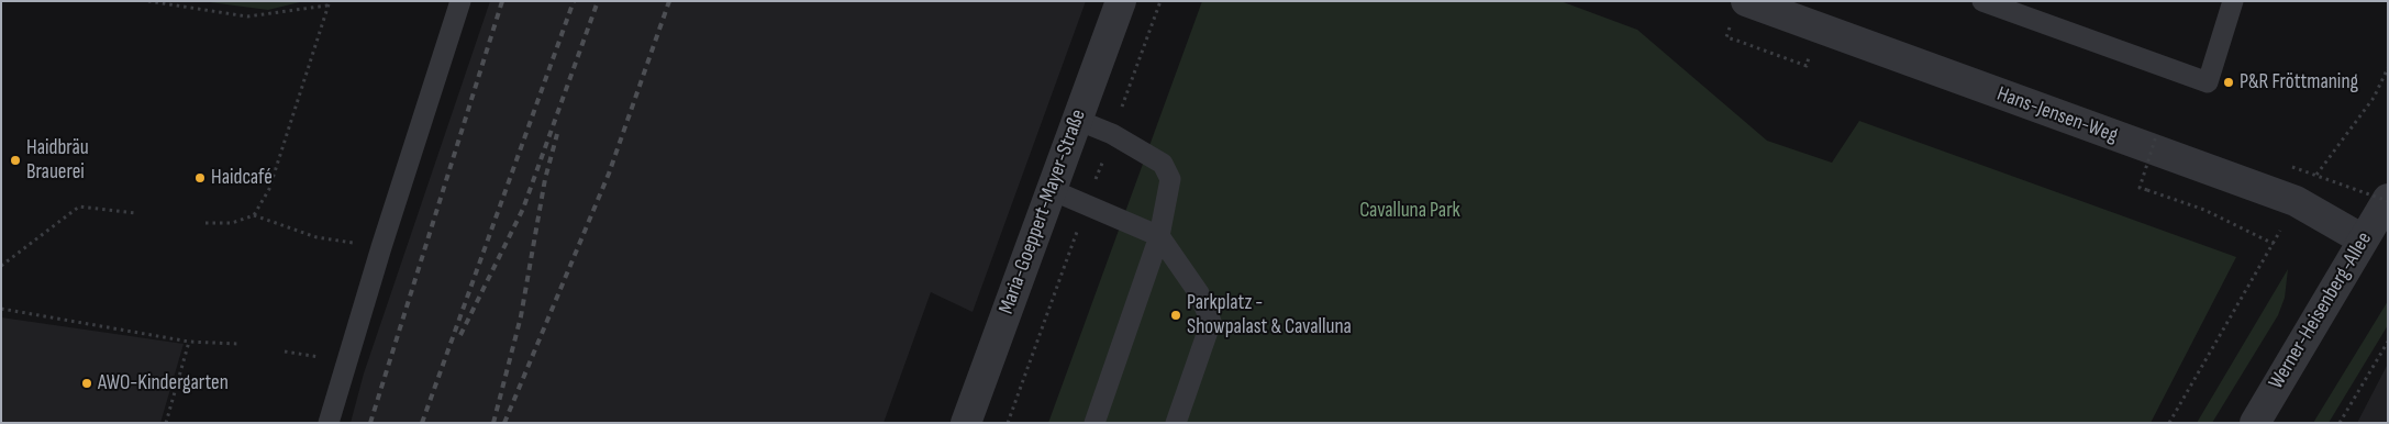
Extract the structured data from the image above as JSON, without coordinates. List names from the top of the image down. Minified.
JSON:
{"streets":{"street":["Hans-Jensen-Weg","Maria-Goeppert-Mayer-Straße","Werner-Heisenberg-Allee"]},"crossings":[["Hans-Jensen-Weg","Werner-Heisenberg-Allee"]],"parks":["Cavalluna Park"],"places":["P&R Fröttmaning","Haidbräu Brauerei","Haidcafé","Parkplatz - Showpalast & Cavalluna","AWO-Kindergarten"]}
